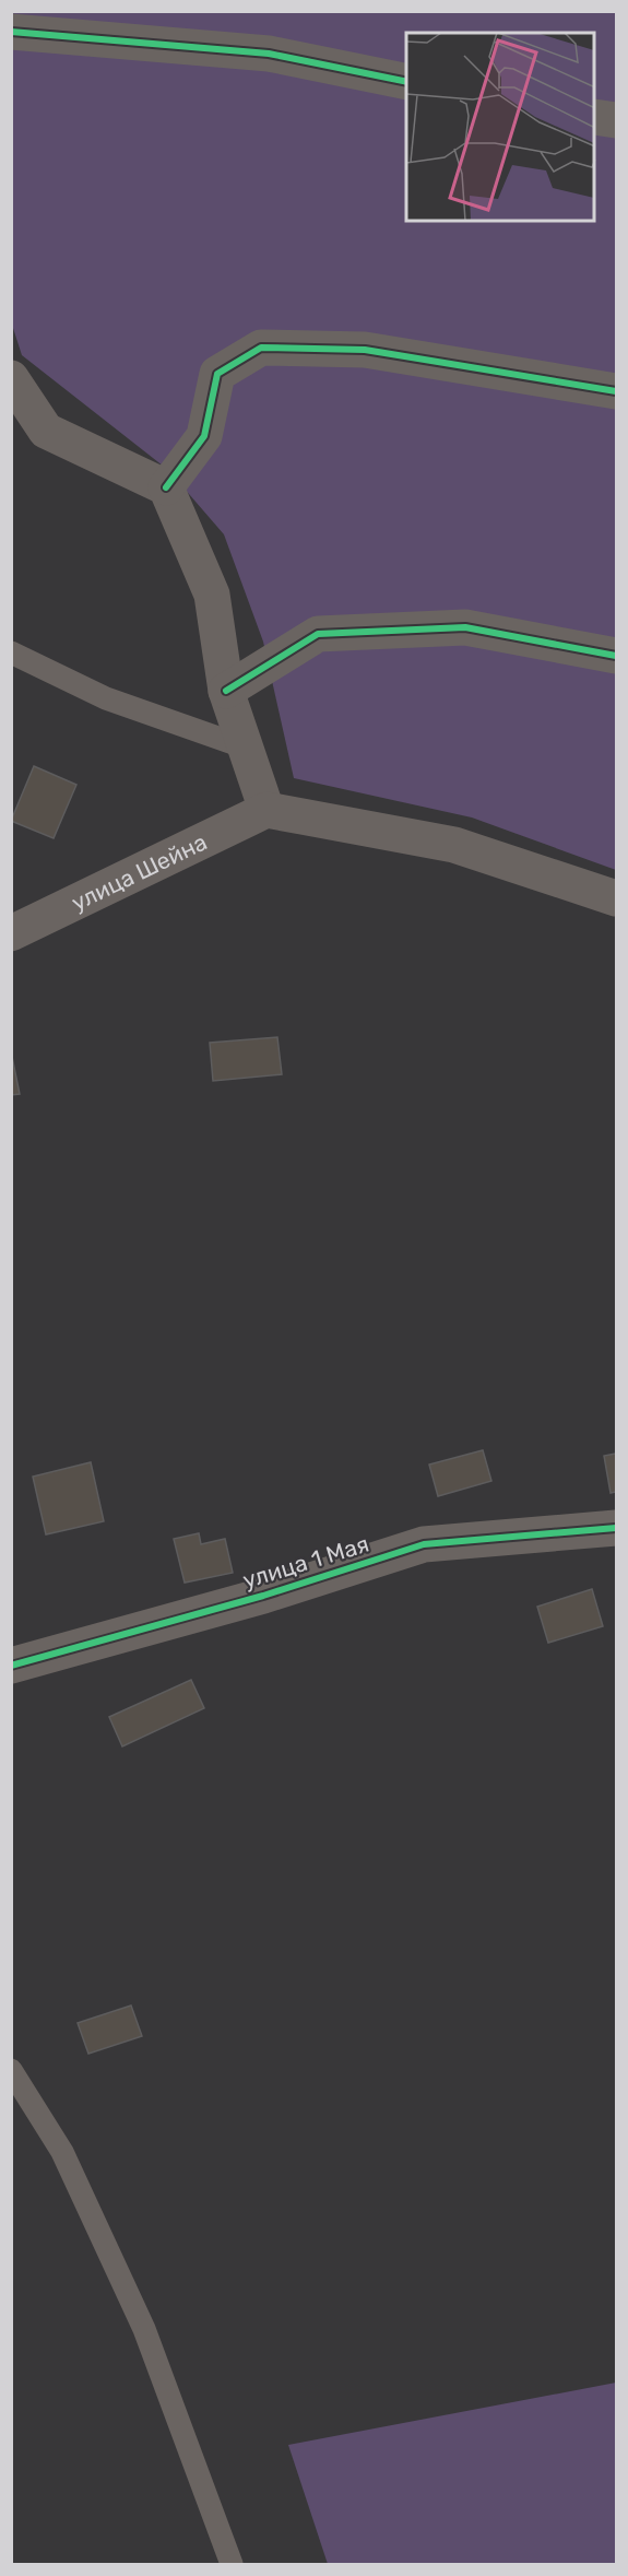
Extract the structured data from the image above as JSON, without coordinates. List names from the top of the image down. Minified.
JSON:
{"streets":{"street":["улица Шейна","улица 1 Мая"]}}
